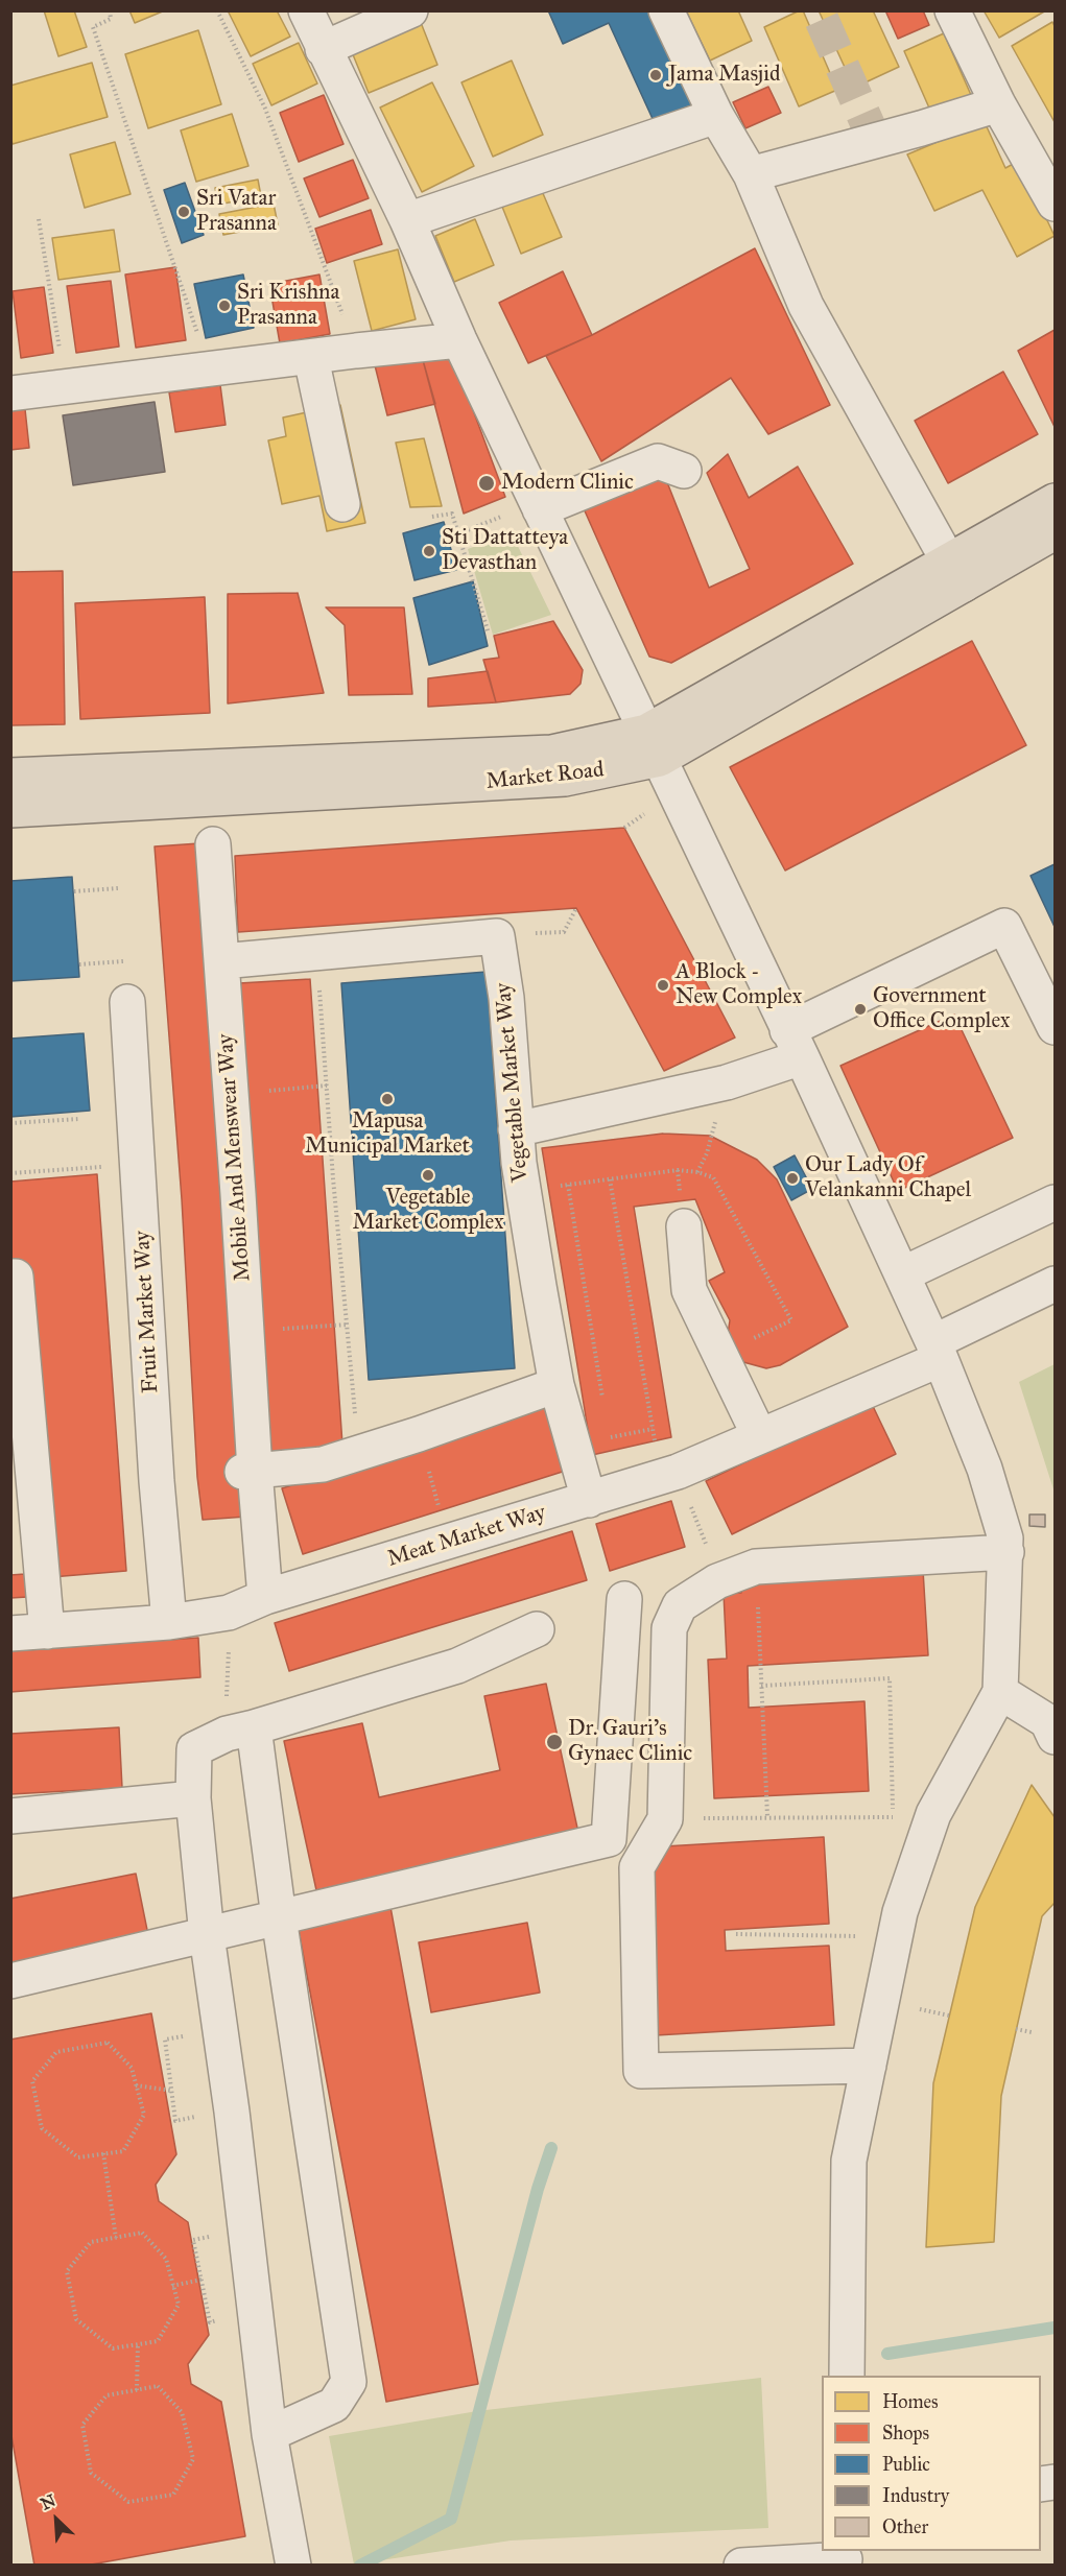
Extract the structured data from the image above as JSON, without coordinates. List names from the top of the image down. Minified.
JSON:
{"streets":{"main road":["Market Road"],"street":["Vegetable Market Way","Mobile And Menswear Way","Fruit Market Way","Meat Market Way"]},"crossings":[["Vegetable Market Way","Meat Market Way"],["Mobile And Menswear Way","Meat Market Way"],["Fruit Market Way","Meat Market Way"]],"places":["Jama Masjid","Sri Vatar Prasanna","Sri Krishna Prasanna","Modern Clinic","Sti Dattatteya Devasthan","A Block - New Complex","Government Office Complex","Mapusa Municipal Market","Vegetable Market Complex","Our Lady Of Velankanni Chapel","Dr. Gauri's Gynaec Clinic"],"legend":["Homes","Shops","Public","Industry","Other"],"north":"top left"}
